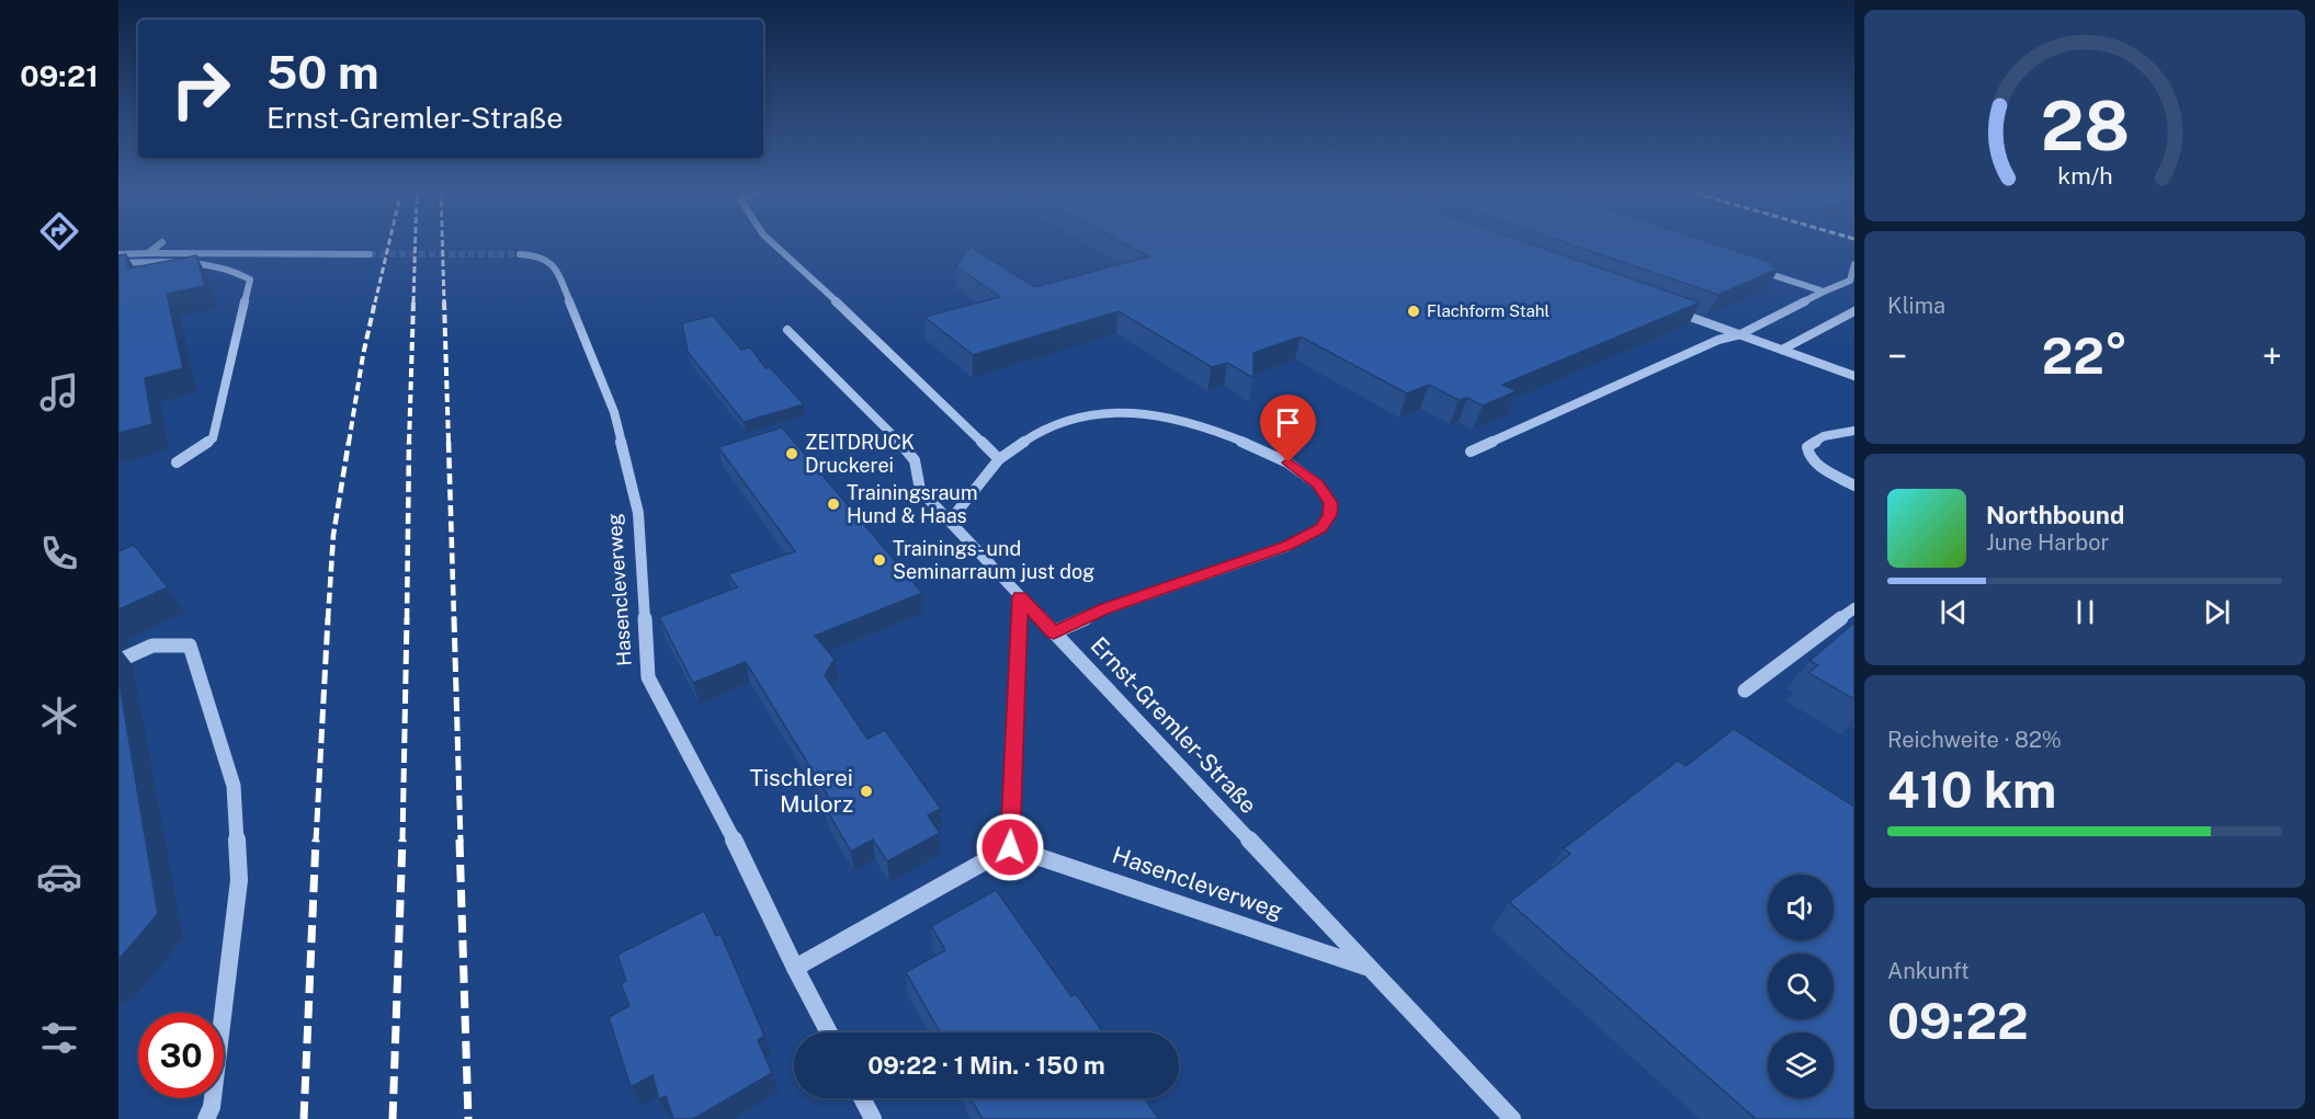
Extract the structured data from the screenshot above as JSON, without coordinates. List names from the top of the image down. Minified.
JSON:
{"streets":{"street":["Hasencleverweg","Ernst-Gremler-Straße"]},"crossings":[["Hasencleverweg","Ernst-Gremler-Straße"]],"places":["Flachform Stahl","ZEITDRUCK Druckerei","Trainingsraum Hund & Haas","Trainings- und Seminarraum just dog","Tischlerei Mulorz"],"page":{"tabs":"09:21","turn":["50 m","Ernst-Gremler-Straße"],"tile":["Klima",["Reichweite · 82%","410 km"],["Ankunft","09:22"]],"heat":["−","22°","+"],"song":["Northbound","June Harbor"],"limit":"30","trip":"09:22 · 1 Min. · 150 m","gauge":["28","km/h"]}}
